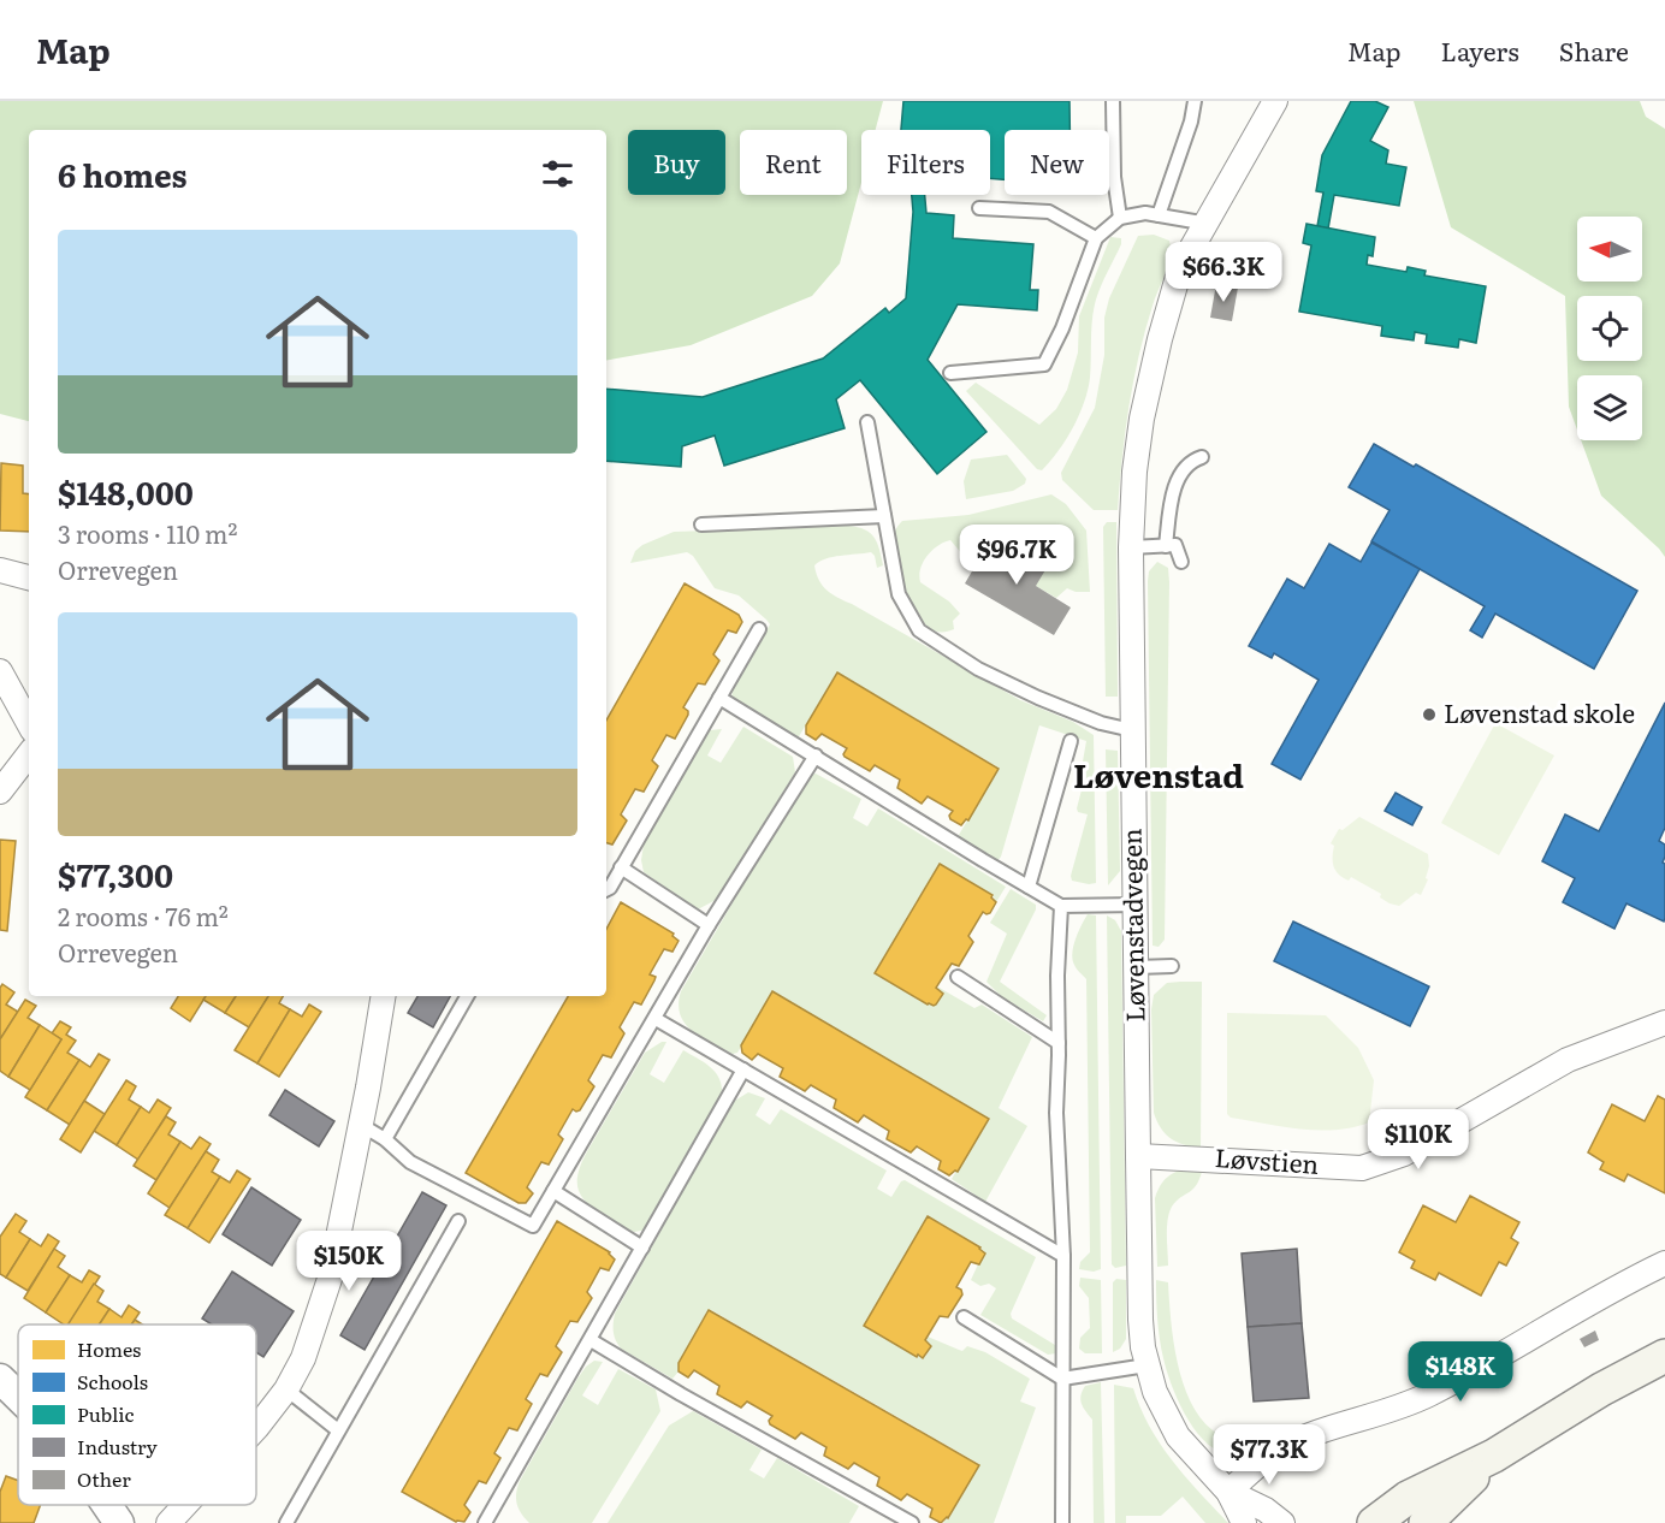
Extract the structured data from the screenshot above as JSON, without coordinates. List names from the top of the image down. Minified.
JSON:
{"streets":{"street":["Løvenstadvegen","Løvstien"]},"crossings":[["Løvenstadvegen","Løvstien"]],"districts":["Løvenstad"],"places":["Løvenstad skole"],"legend":["Homes","Schools","Public","Industry","Other"],"north":"left","page":{"header":"Map","nav":["Map","Layers","Share"],"chip":["Buy","Rent","Filters","New"],"heading":"6 homes","list":[{"name":"$148,000","note":"3 rooms · 110 m² · Orrevegen"},{"name":"$77,300","note":"2 rooms · 76 m² · Orrevegen"}],"price":["$66.3K","$96.7K","$110K","$150K","$148K","$77.3K"]}}
